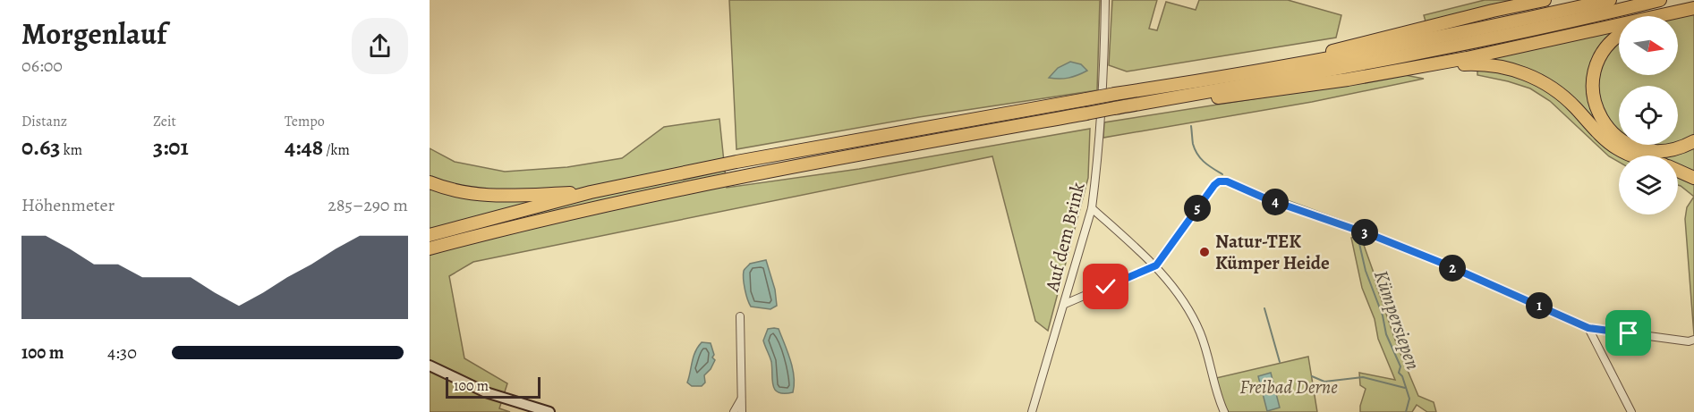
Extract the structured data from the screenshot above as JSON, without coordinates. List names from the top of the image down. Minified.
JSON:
{"streets":{"street":["Auf dem Brink"]},"water":["Kümpersiepen"],"parks":["Freibad Derne"],"places":["Natur-TEK Kümper Heide"],"scale_bar":"100 m","north":"right","page":{"heading":["Morgenlauf","06:00"],"stats":[["Distanz","0.63 km"],["Zeit","3:01"],["Tempo","4:48 /km"]],"chart":["Höhenmeter","285–290 m"],"pins":["4","5","3","2","1"],"list":[{"name":"100 m","note":"4:30"}],"scale":"100 m"}}
